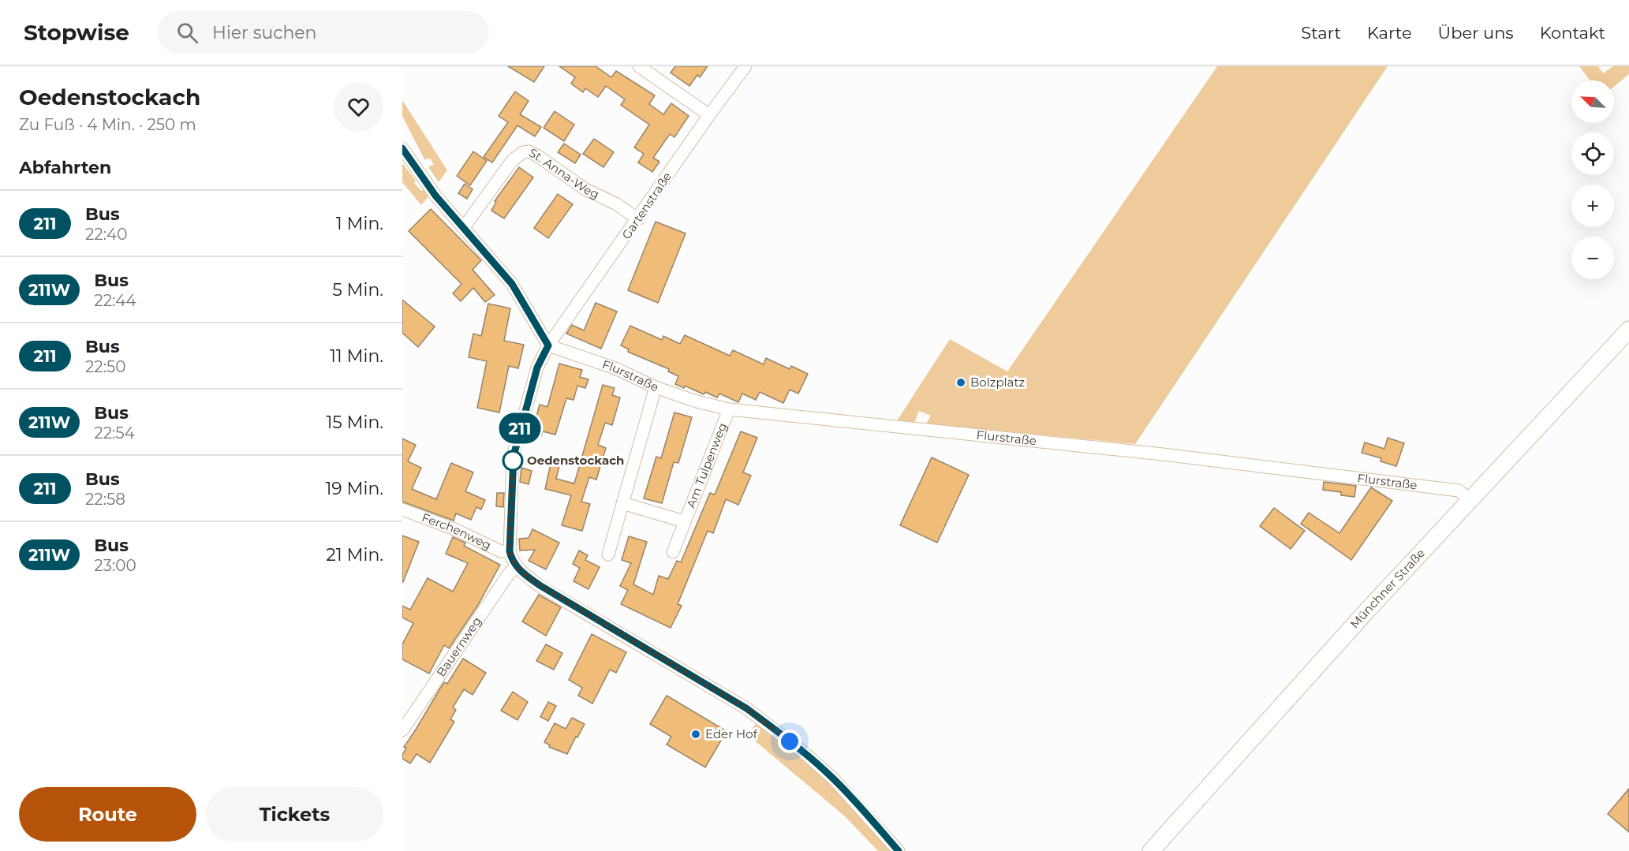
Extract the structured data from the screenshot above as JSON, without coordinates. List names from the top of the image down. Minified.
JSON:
{"streets":{"main road":["Münchner Straße"],"street":["St. Anna-Weg","Gartenstraße","Flurstraße","Am Tulpenweg","Ferchenweg","Bauernweg"]},"crossings":[["St. Anna-Weg","Gartenstraße"],["Gartenstraße","Flurstraße"],["Gartenstraße","Ferchenweg"],["Flurstraße","Am Tulpenweg"],["Flurstraße","Münchner Straße"]],"places":["Bolzplatz","Oedenstockach","Eder Hof"],"lines":["bus line 211"],"north":"top left","page":{"header":"Stopwise","search":"Hier suchen","nav":["Start","Karte","Über uns","Kontakt"],"heading":[["Oedenstockach","Zu Fuß · 4 Min. · 250 m"],"Abfahrten"],"on_map":"211","map_buttons":["+","−"],"list":[{"mark":"211","name":"Bus","note":"22:40","value":"1 Min."},{"mark":"211W","name":"Bus","note":"22:44","value":"5 Min."},{"mark":"211","name":"Bus","note":"22:50","value":"11 Min."},{"mark":"211W","name":"Bus","note":"22:54","value":"15 Min."},{"mark":"211","name":"Bus","note":"22:58","value":"19 Min."},{"mark":"211W","name":"Bus","note":"23:00","value":"21 Min."}],"buttons":["Route","Tickets"]}}
